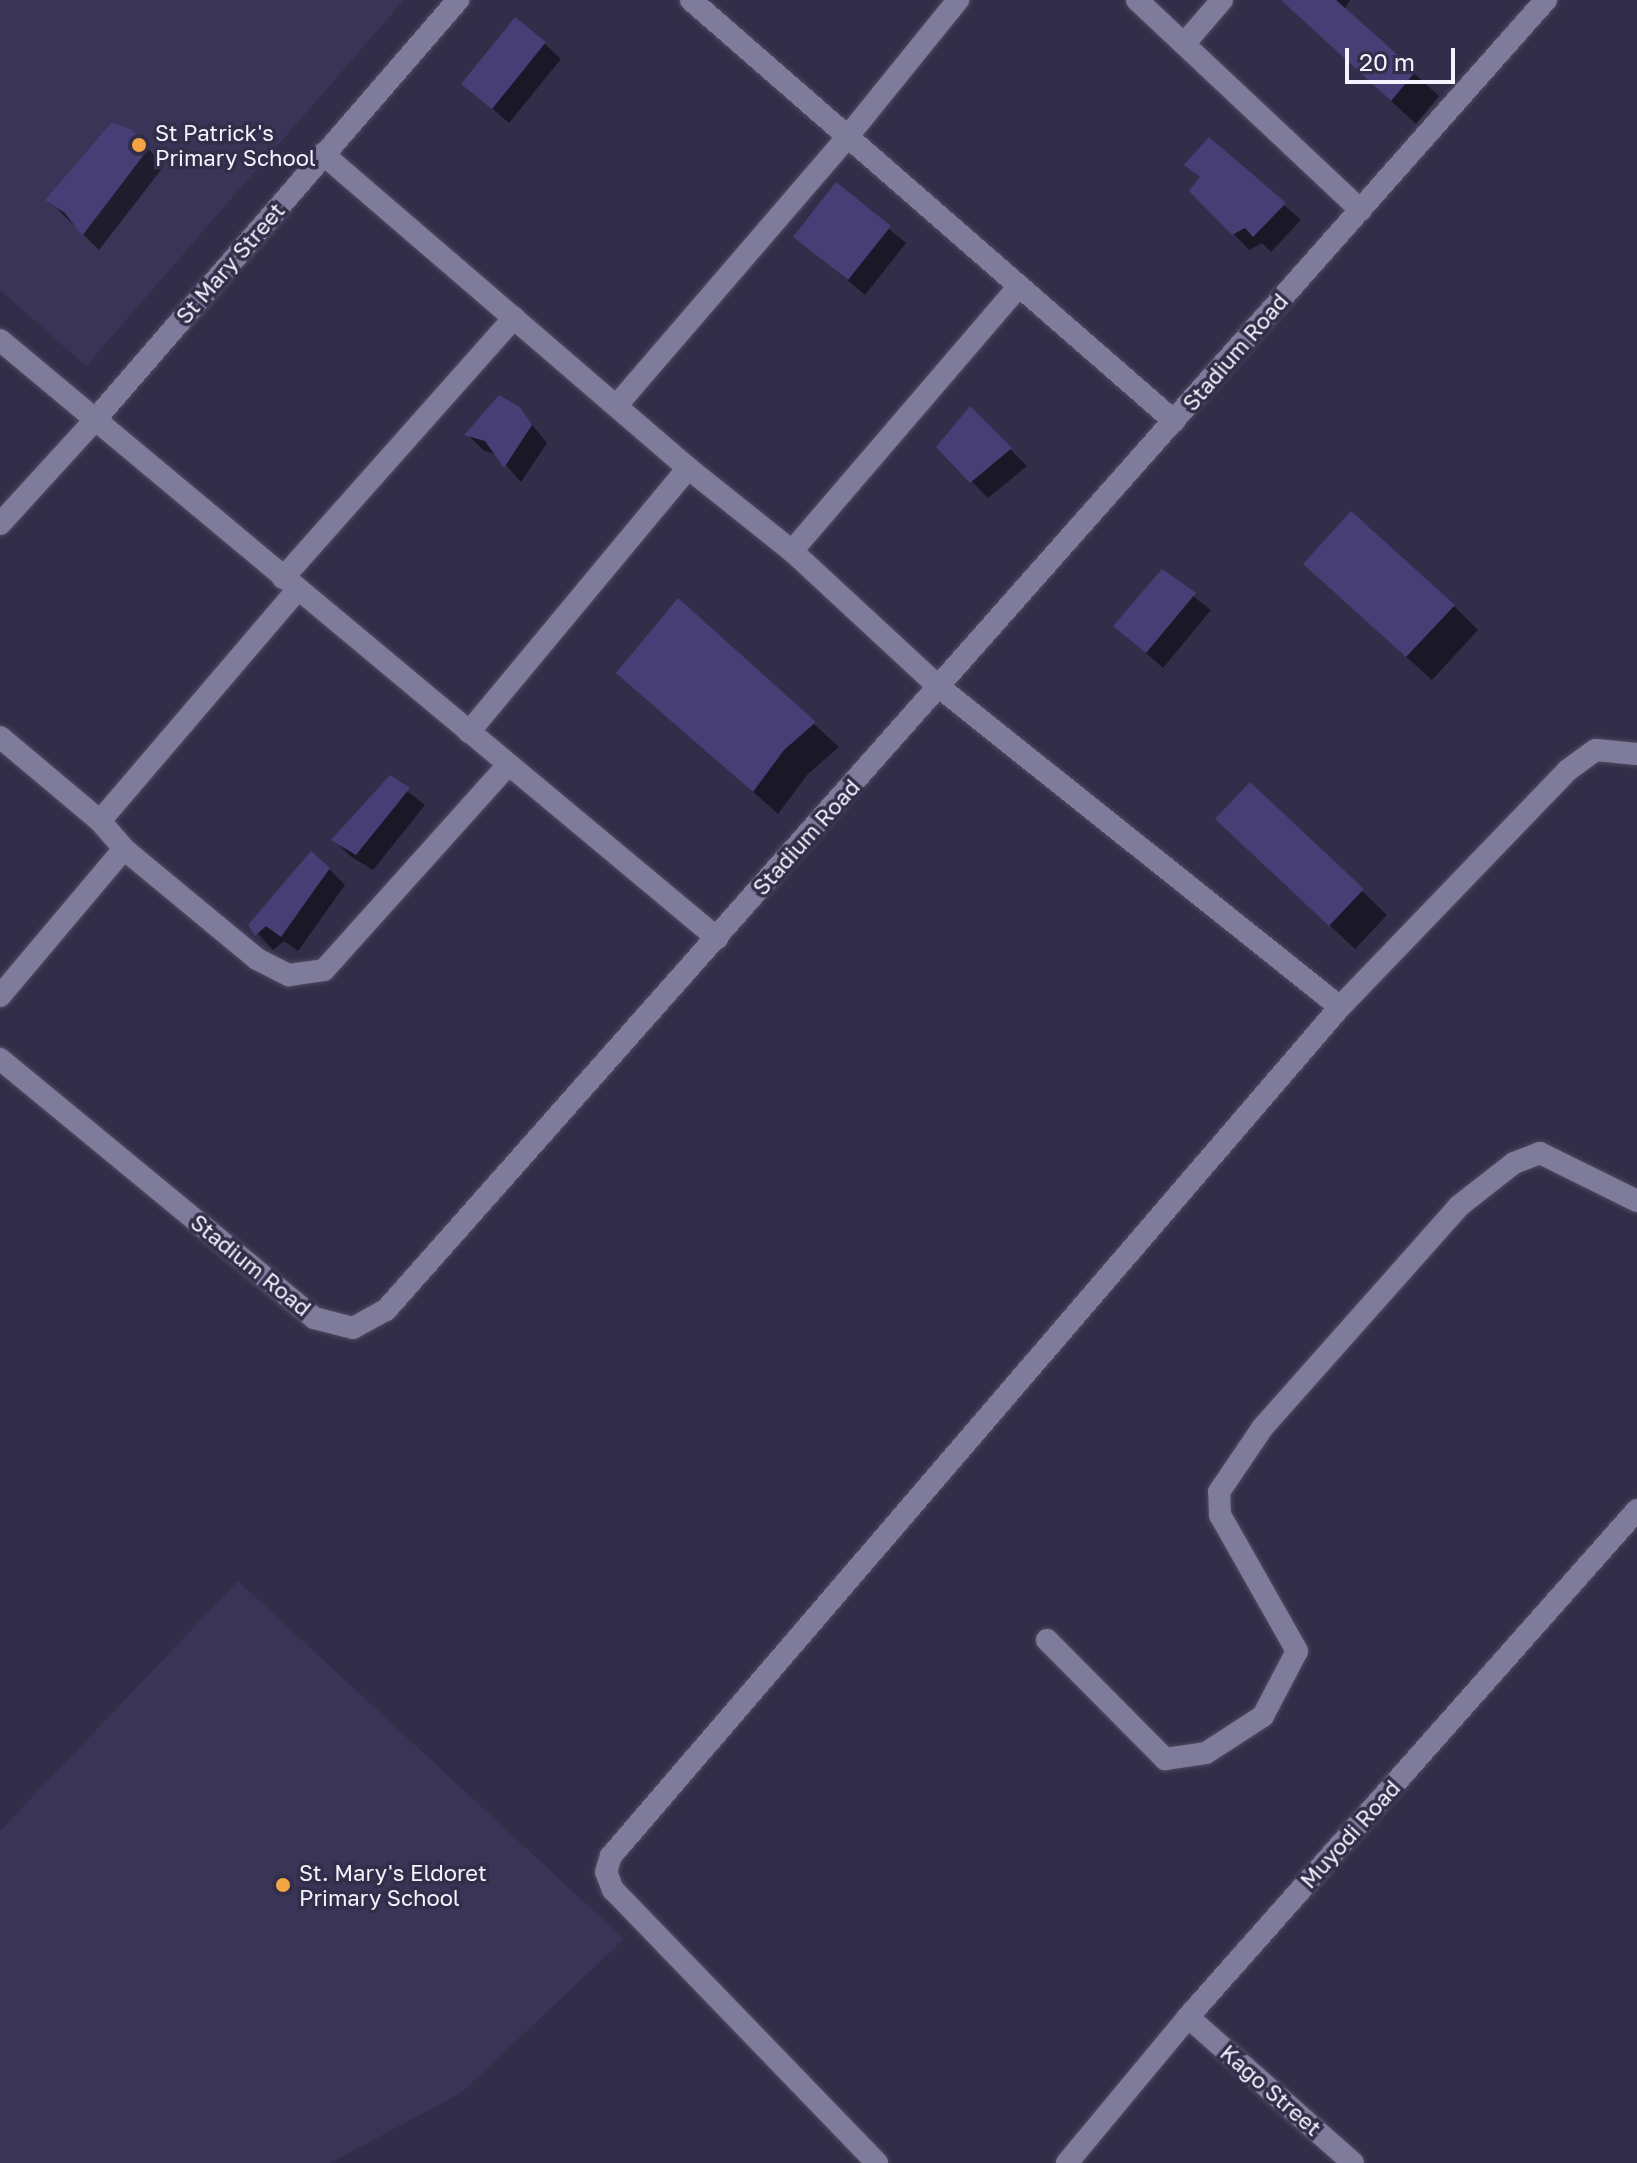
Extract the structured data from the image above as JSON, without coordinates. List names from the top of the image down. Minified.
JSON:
{"streets":{"street":["St Mary Street","Stadium Road","Muyodi Road","Kago Street"]},"crossings":[["Muyodi Road","Kago Street"]],"places":["St Patrick's Primary School","St. Mary's Eldoret Primary School"],"scale_bar":"20 m"}
